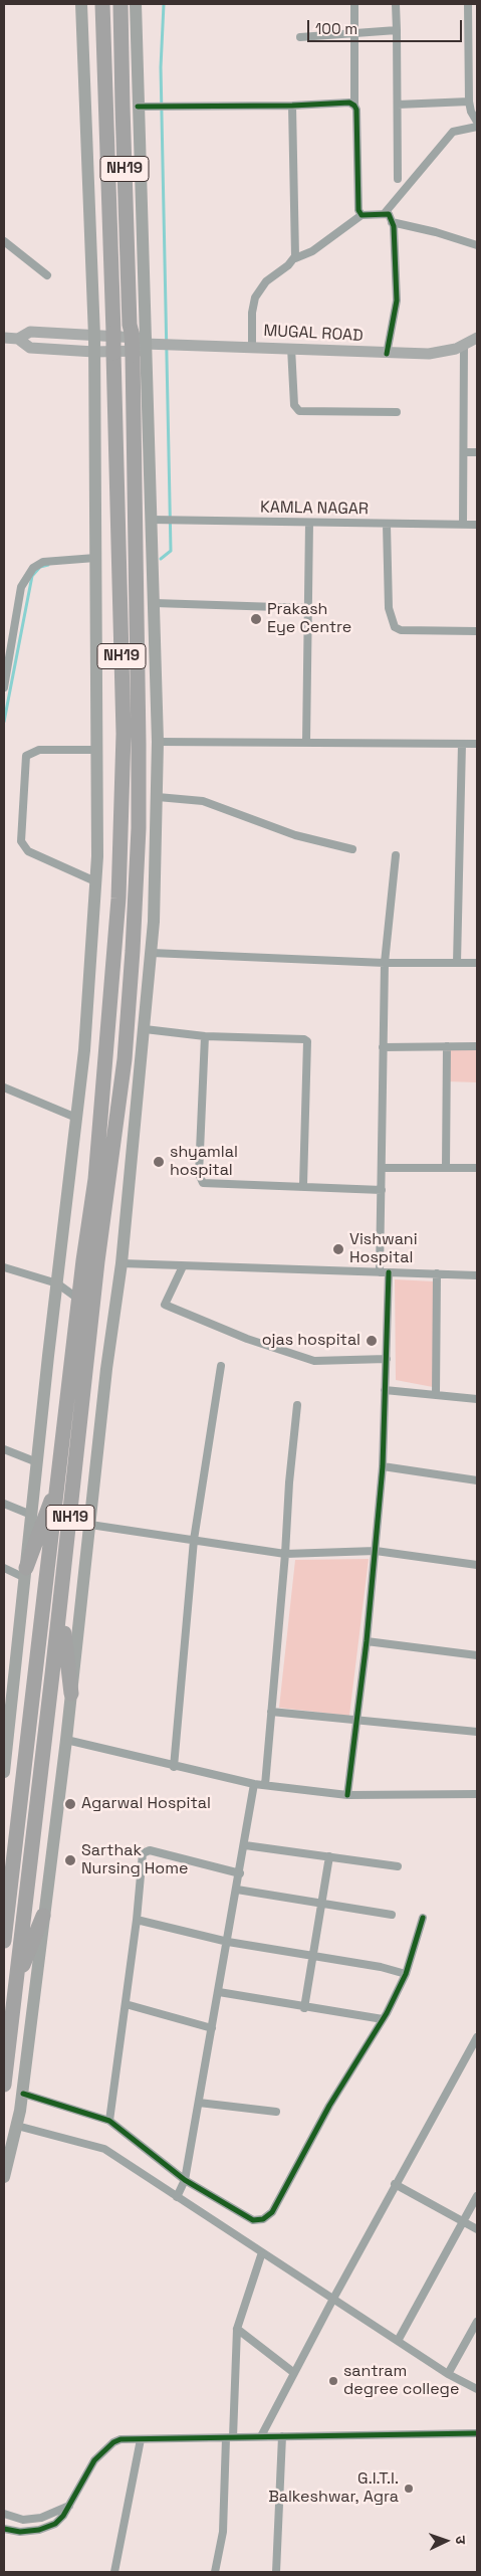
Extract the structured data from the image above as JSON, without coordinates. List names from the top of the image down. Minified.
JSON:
{"streets":{"highway":["NH19"],"street":["MUGAL ROAD","KAMLA NAGAR"]},"places":["Prakash Eye Centre","shyamlal hospital","Vishwani Hospital","ojas hospital","Agarwal Hospital","Sarthak Nursing Home","santram degree college","G.I.T.I. Balkeshwar, Agra"],"scale_bar":"100 m","north":"right"}
